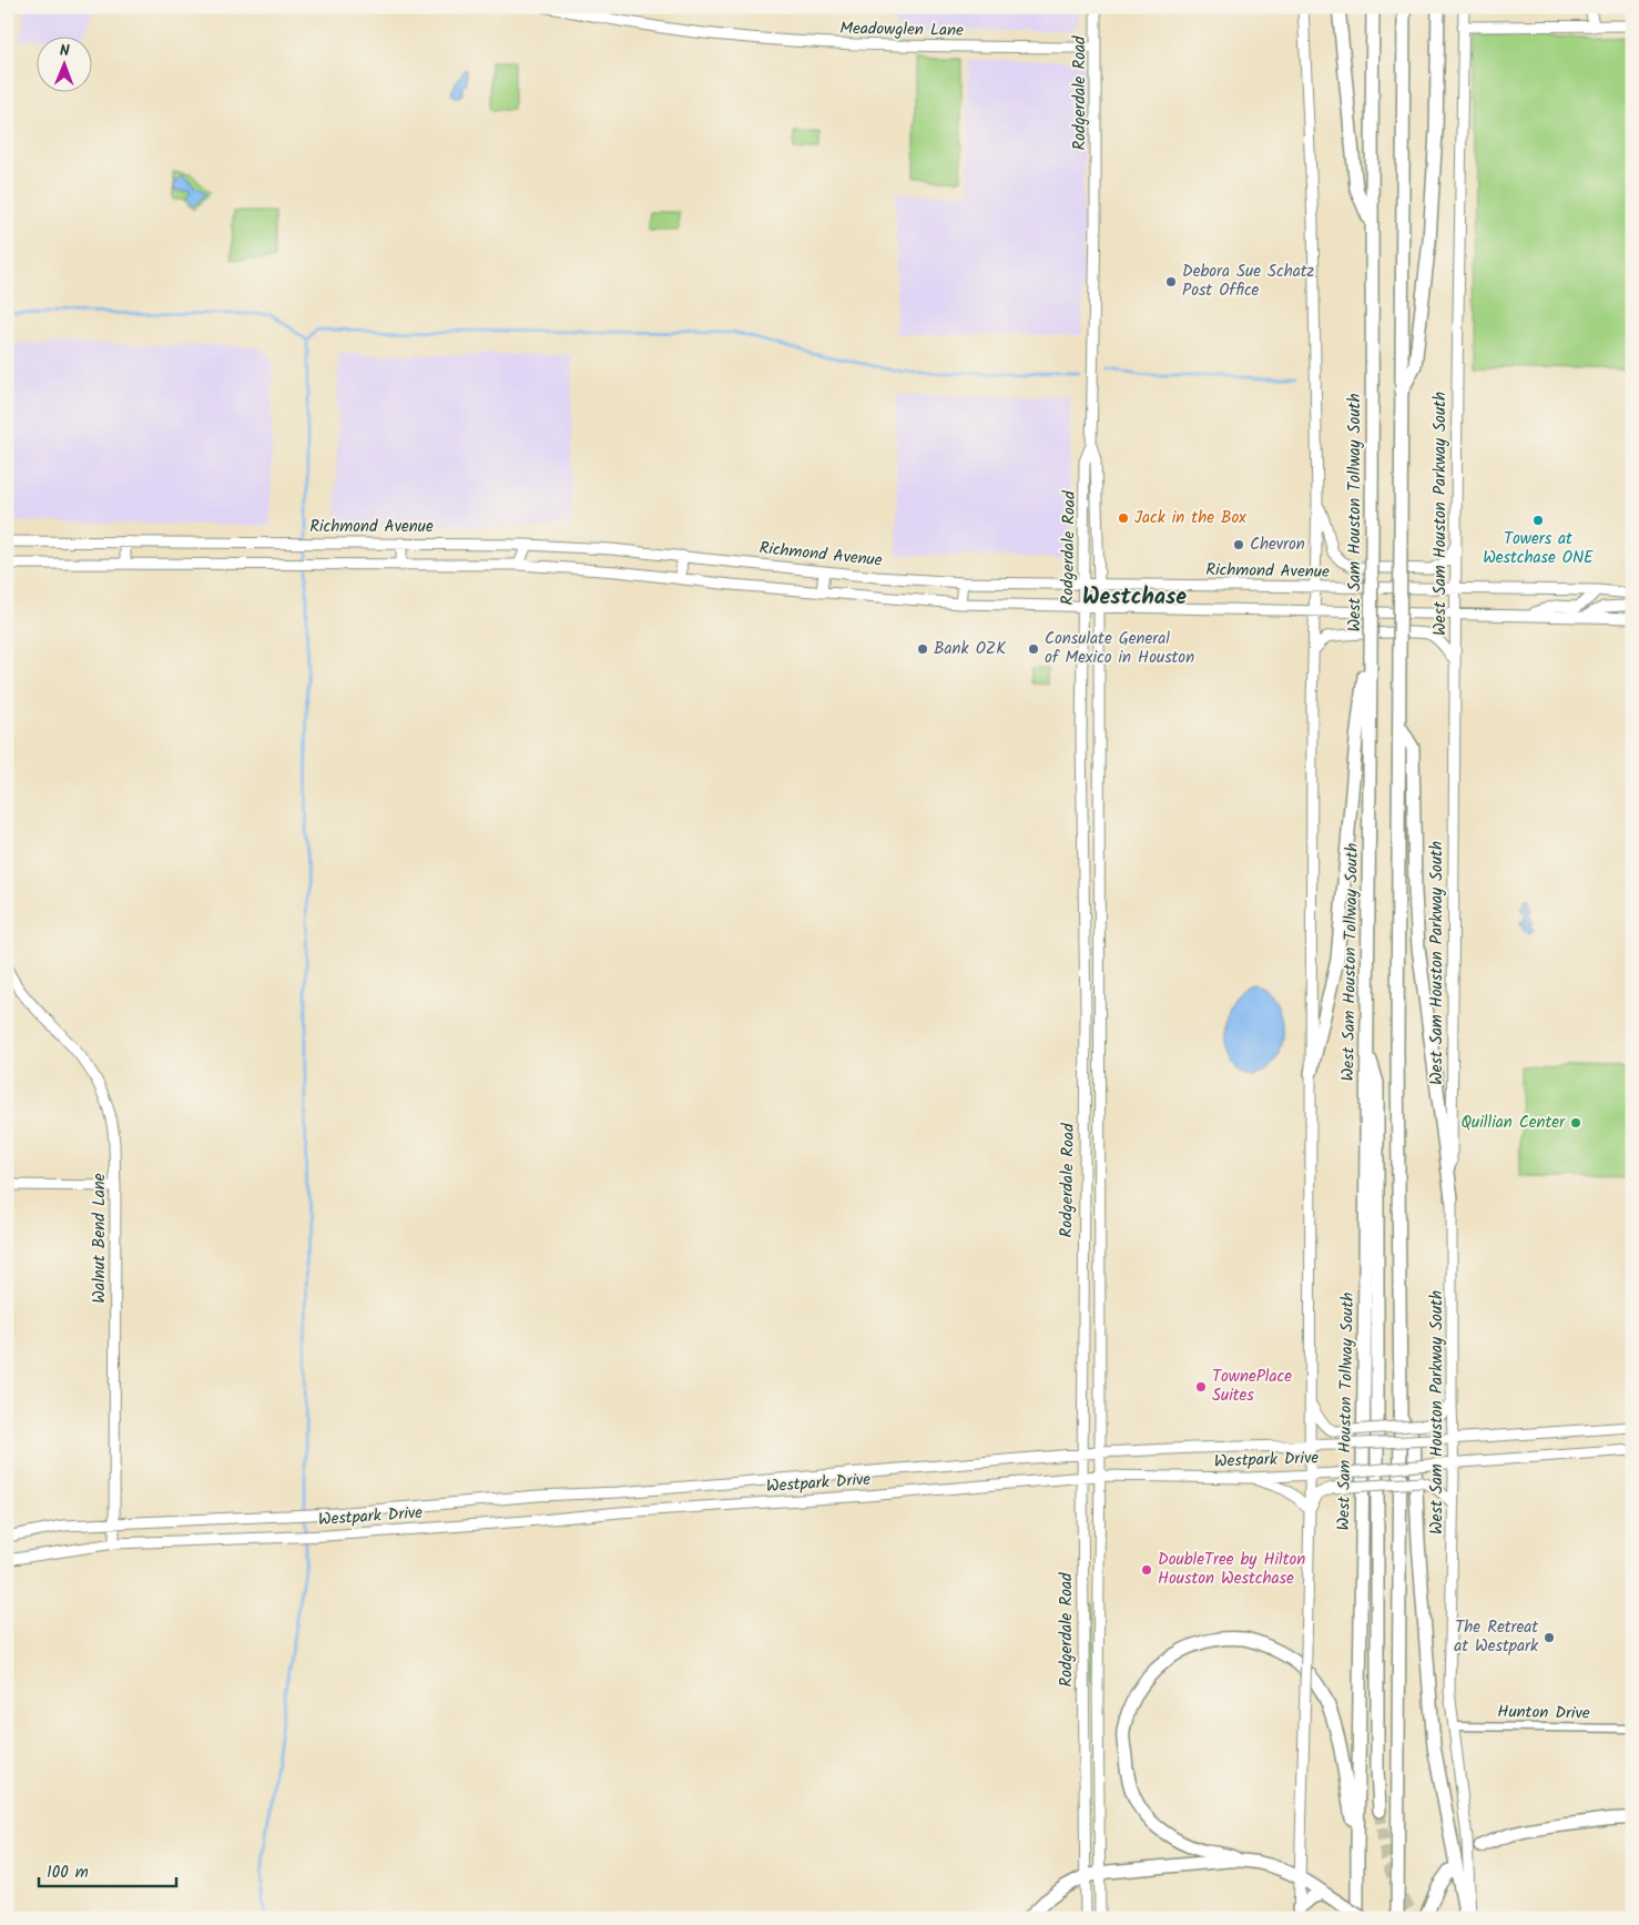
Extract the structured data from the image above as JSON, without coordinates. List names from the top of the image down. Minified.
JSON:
{"streets":{"highway":["West Sam Houston Tollway South"],"main road":["Meadowglen Lane","Rodgerdale Road","West Sam Houston Parkway South","Richmond Avenue","Walnut Bend Lane","Westpark Drive"],"street":["Hunton Drive"]},"crossings":[["Meadowglen Lane","Rodgerdale Road"],["Rodgerdale Road","Richmond Avenue"],["Rodgerdale Road","Westpark Drive"],["West Sam Houston Parkway South","Richmond Avenue"],["West Sam Houston Parkway South","Westpark Drive"],["West Sam Houston Parkway South","Hunton Drive"],["Walnut Bend Lane","Westpark Drive"]],"districts":["Westchase"],"places":["Debora Sue Schatz Post Office","Jack in the Box","Towers at Westchase ONE","Chevron","Bank OZK","Consulate General of Mexico in Houston","Quillian Center","TownePlace Suites","DoubleTree by Hilton Houston Westchase","The Retreat at Westpark"],"scale_bar":"100 m","north":"top"}
